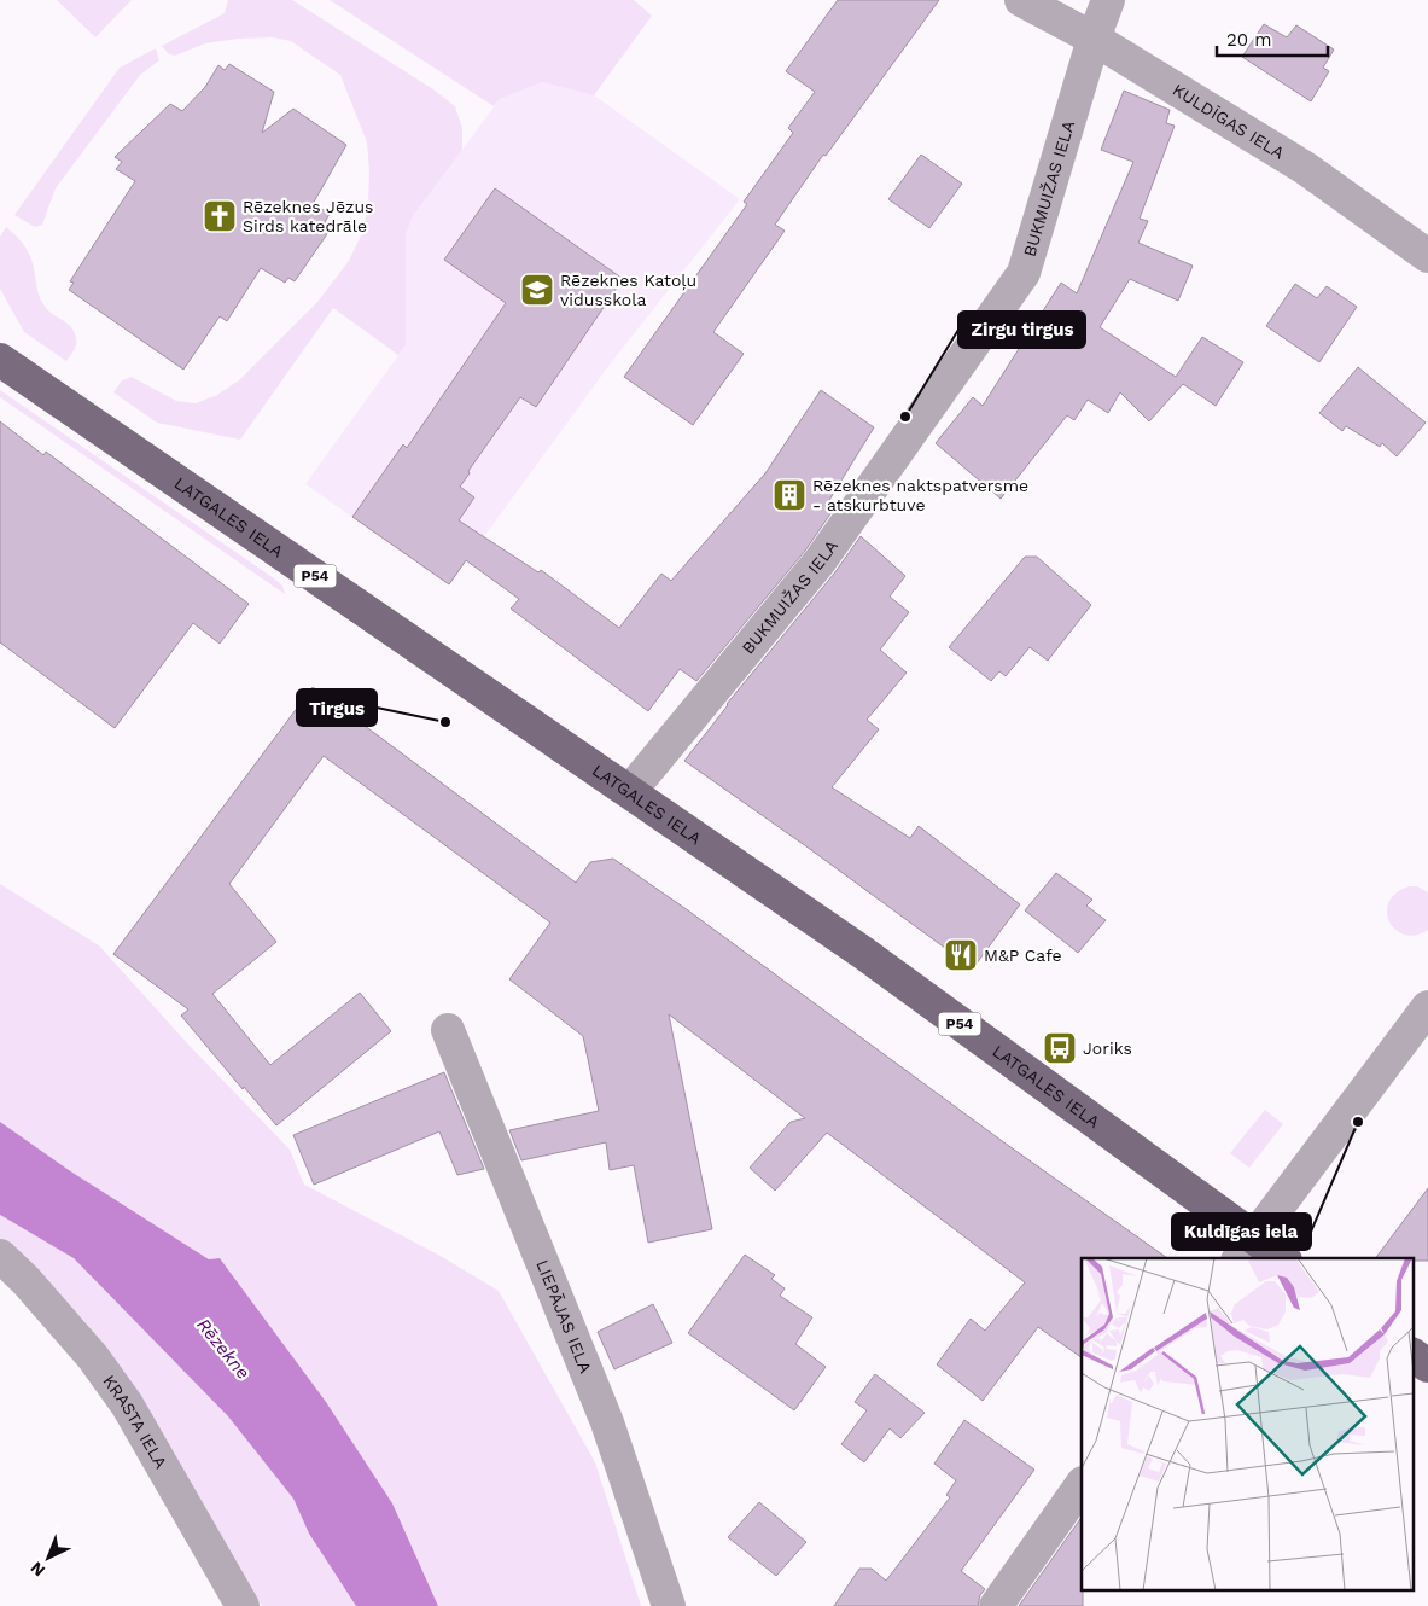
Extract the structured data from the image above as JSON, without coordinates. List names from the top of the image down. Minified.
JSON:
{"streets":{"main road":["LATGALES IELA","P54"],"street":["KULDĪGAS IELA","BUKMUIŽAS IELA","LIEPĀJAS IELA","KRASTA IELA"]},"crossings":[["KULDĪGAS IELA","BUKMUIŽAS IELA"],["BUKMUIŽAS IELA","LATGALES IELA"]],"water":["Rēzekne"],"places":{"church":["Rēzeknes Jēzus Sirds katedrāle"],"school or university":["Rēzeknes Katoļu vidusskola"],"other":["Zirgu tirgus","Tirgus","Kuldīgas iela"],"building":["Rēzeknes naktspatversme - atskurbtuve"],"restaurant":["M&P Cafe"],"bus stop":["Joriks"]},"scale_bar":"20 m","north":"bottom left"}
